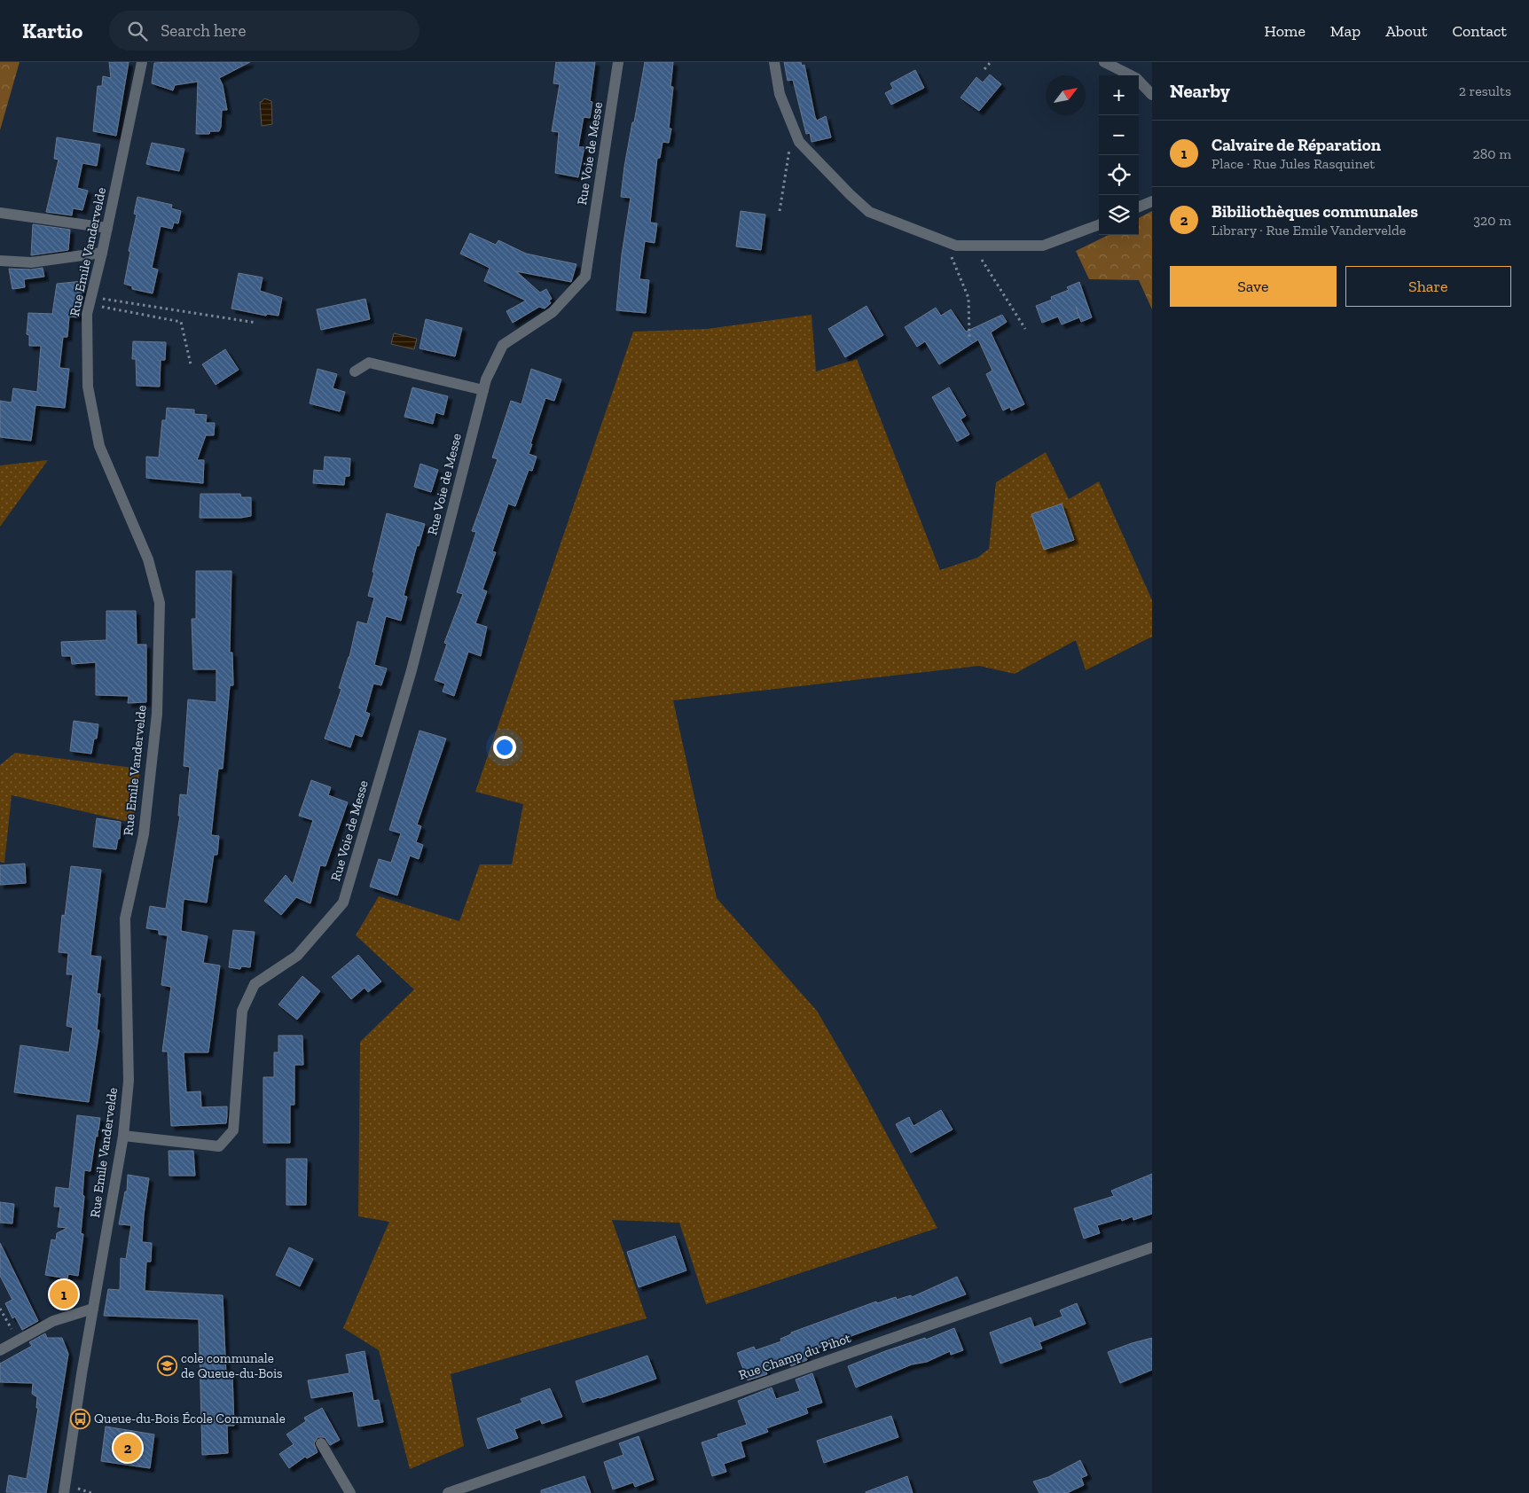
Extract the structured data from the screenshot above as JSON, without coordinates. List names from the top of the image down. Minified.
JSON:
{"streets":{"street":["Rue Voie de Messe","Rue Emile Vandervelde","Rue Champ du Pihot"]},"crossings":[["Rue Voie de Messe","Rue Emile Vandervelde"]],"places":{"school or university":["cole communale de Queue-du-Bois"],"bus stop":["Queue-du-Bois École Communale"]},"north":"top right","page":{"header":"Kartio","search":"Search here","nav":["Home","Map","About","Contact"],"heading":["Nearby","2 results"],"map_buttons":["+","−"],"list":[{"mark":"1","name":"Calvaire de Réparation","note":"Place · Rue Jules Rasquinet","value":"280 m"},{"mark":"2","name":"Bibiliothèques communales","note":"Library · Rue Emile Vandervelde","value":"320 m"}],"buttons":["Save","Share"],"pins":["1","2"]}}
